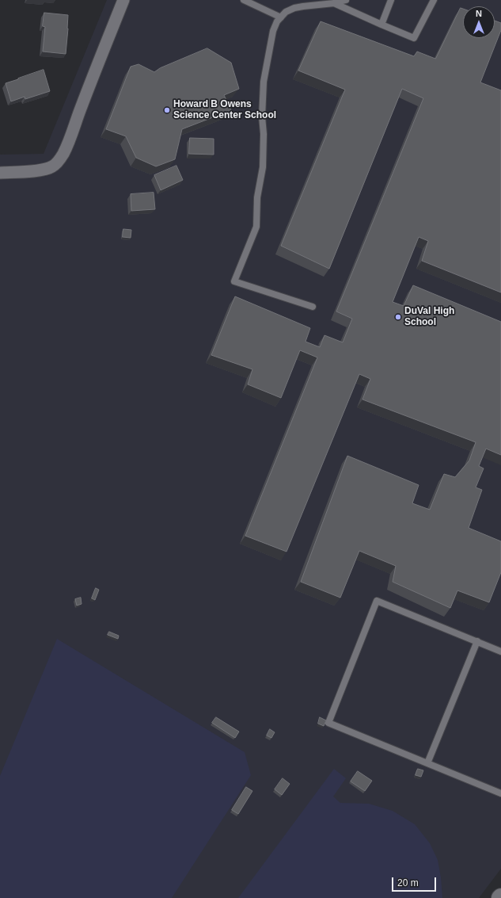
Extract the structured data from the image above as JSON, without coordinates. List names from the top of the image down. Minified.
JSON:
{"places":["Howard B Owens Science Center School","DuVal High School"],"scale_bar":"20 m","north":"top"}
